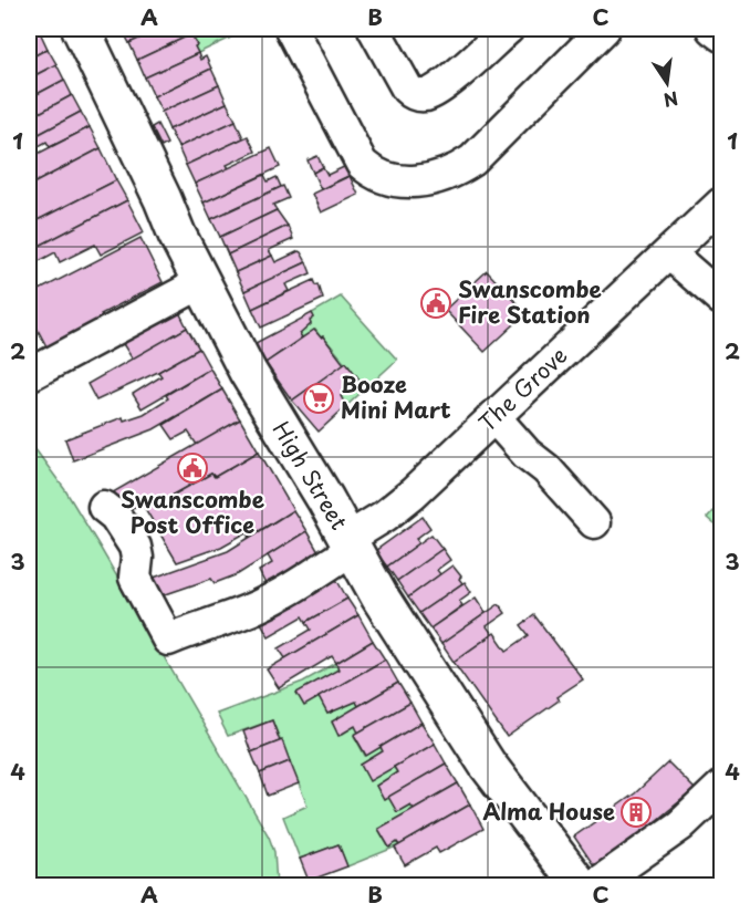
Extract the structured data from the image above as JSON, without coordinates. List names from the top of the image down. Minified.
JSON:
{"streets":{"main road":["High Street"],"street":["The Grove"]},"crossings":[["The Grove","High Street"]],"places":{"public building":["Swanscombe Fire Station","Swanscombe Post Office"],"supermarket":["Booze Mini Mart"],"building":["Alma House"]},"north":"bottom","grid":{"columns":["A","B","C"],"rows":["1","2","3","4"]}}
